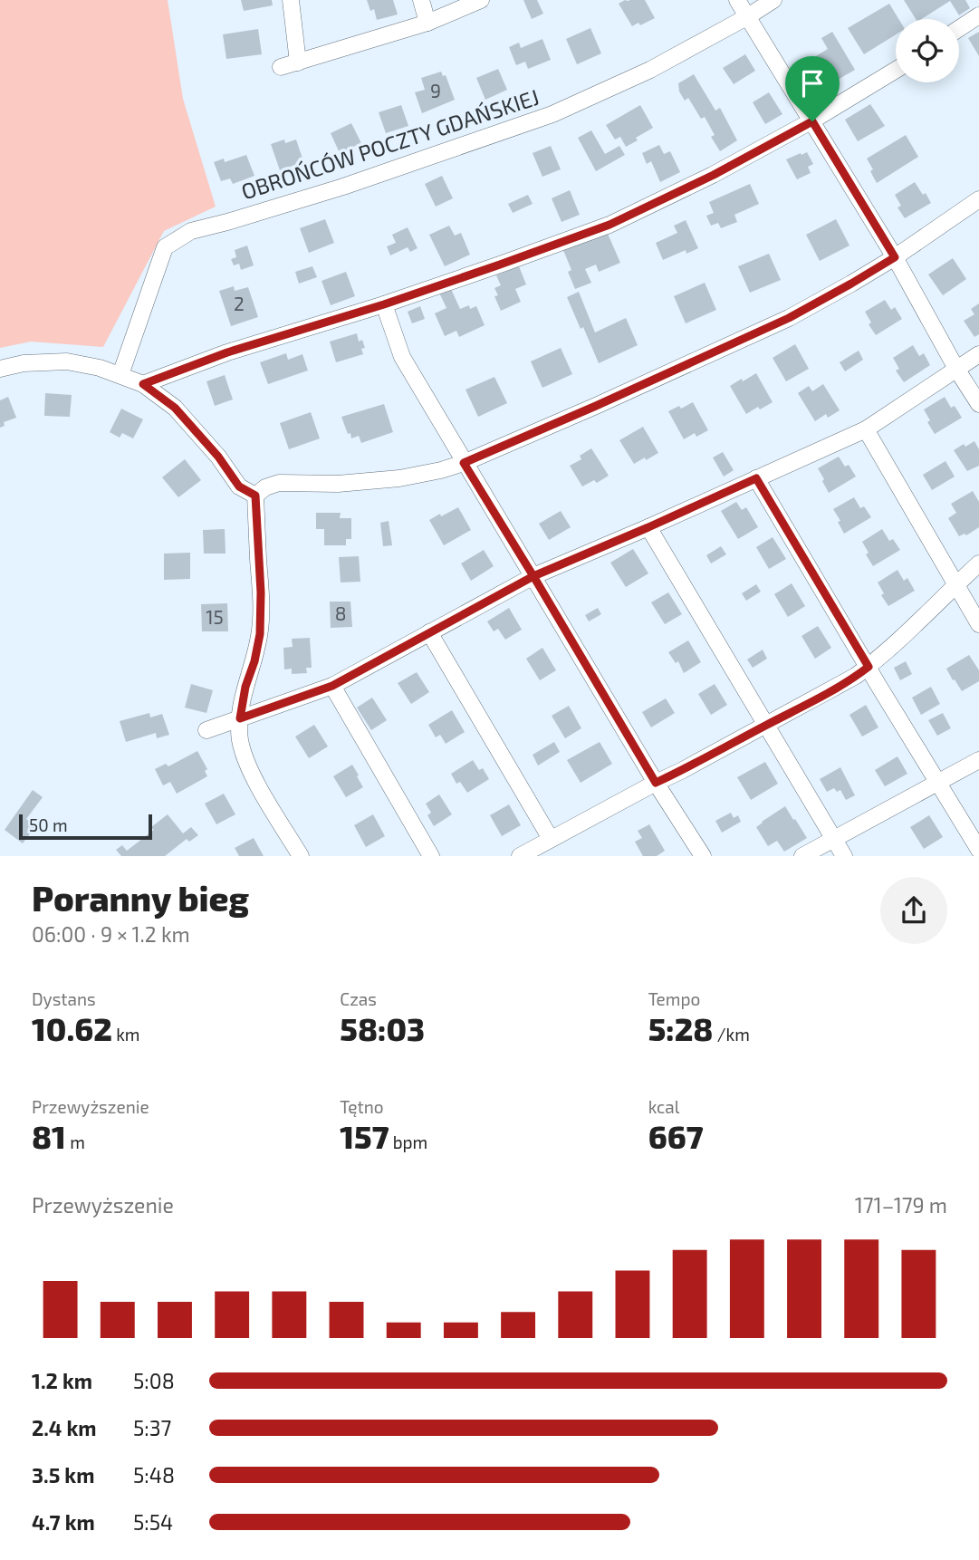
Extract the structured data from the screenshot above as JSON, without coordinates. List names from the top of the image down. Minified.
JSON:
{"streets":{"street":["OBROŃCÓW POCZTY GDAŃSKIEJ"]},"house_numbers":["9","2","8","15"],"scale_bar":"50 m","page":{"scale":"50 m","heading":["Poranny bieg","06:00 · 9 × 1.2 km"],"stats":[["Dystans","10.62 km"],["Czas","58:03"],["Tempo","5:28 /km"],["Przewyższenie","81 m"],["Tętno","157 bpm"],["kcal","667"]],"chart":["Przewyższenie","171–179 m"],"list":[{"name":"1.2 km","note":"5:08"},{"name":"2.4 km","note":"5:37"},{"name":"3.5 km","note":"5:48"},{"name":"4.7 km","note":"5:54"}]}}
